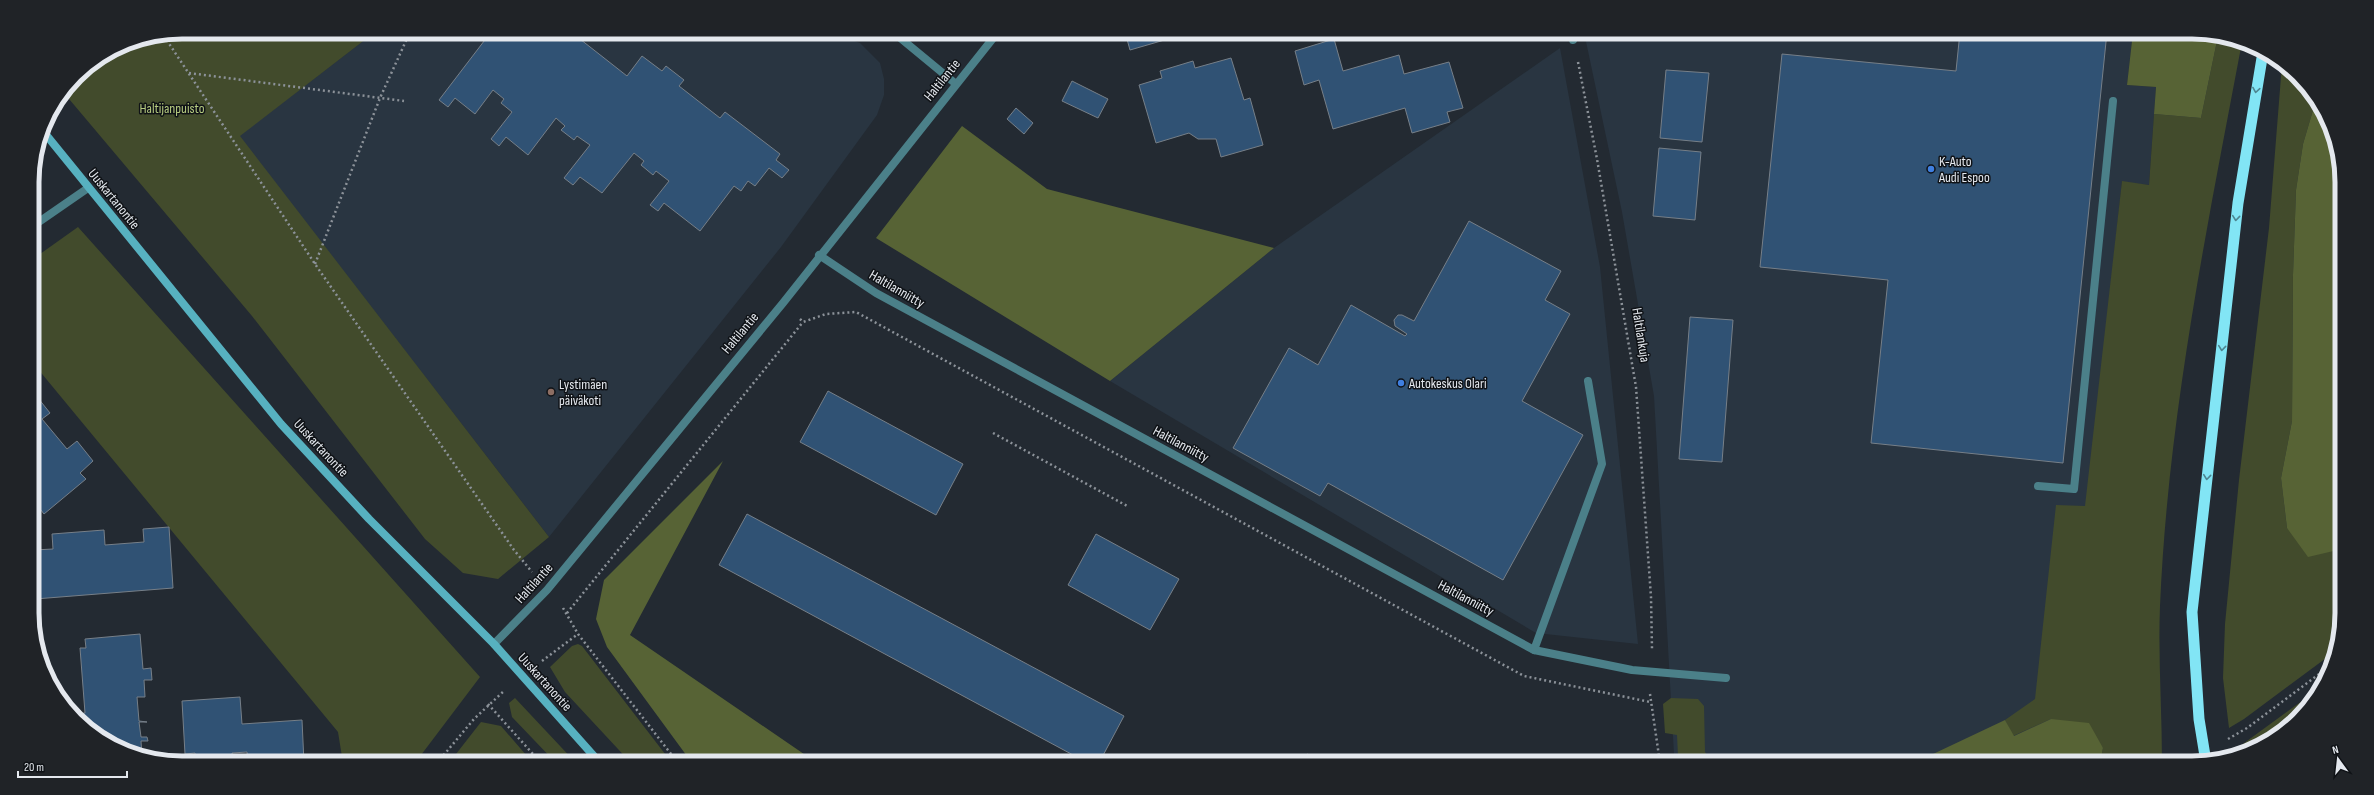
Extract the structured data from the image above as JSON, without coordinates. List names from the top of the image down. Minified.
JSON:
{"streets":{"main road":["Uuskartanontie"],"street":["Haltilantie","Haltilanniitty"],"path":["Haltilankuja"]},"crossings":[["Haltilantie","Uuskartanontie"],["Haltilantie","Haltilanniitty"]],"parks":["Haltijanpuisto"],"places":["K-Auto Audi Espoo","Autokeskus Olari","Lystimäen päiväkoti"],"scale_bar":"20 m","north":"top"}
